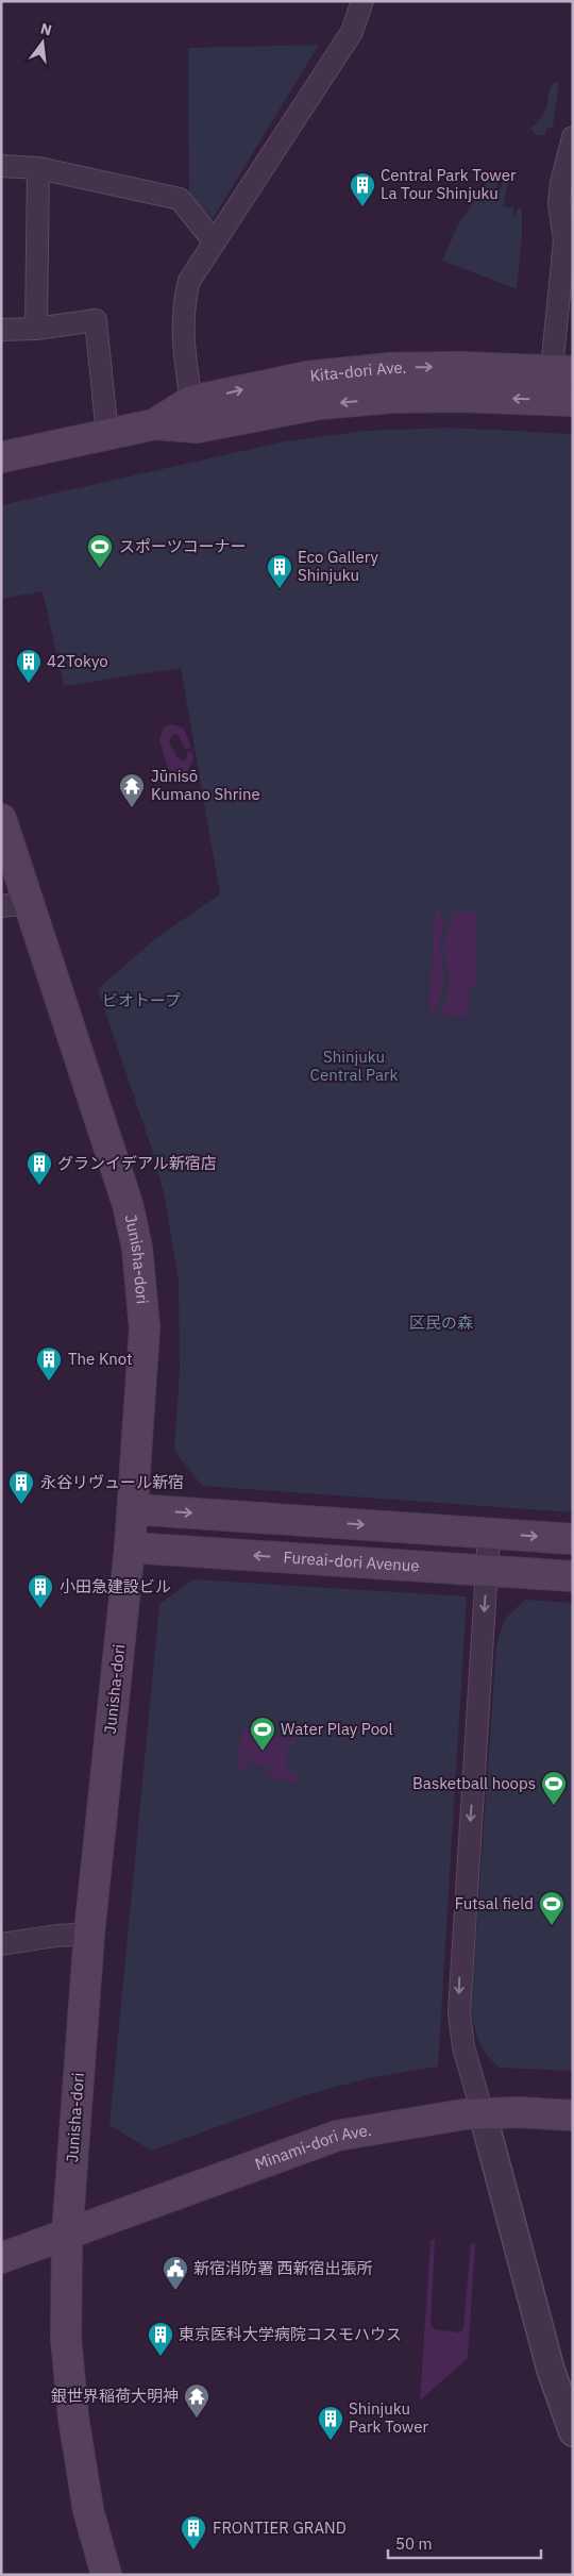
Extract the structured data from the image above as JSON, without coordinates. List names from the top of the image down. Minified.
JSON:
{"streets":{"main road":["Kita-dori Ave.","Junisha-dori","Fureai-dori Avenue","Minami-dori Ave."]},"crossings":[["Junisha-dori","Fureai-dori Avenue"],["Junisha-dori","Minami-dori Ave."]],"parks":["ビオトープ","Shinjuku Central Park","区民の森"],"places":{"building":["Central Park Tower La Tour Shinjuku","Eco Gallery Shinjuku","42Tokyo","グランイデアル新宿店","The Knot","永谷リヴュール新宿","小田急建設ビル","東京医科大学病院コスモハウス","Shinjuku Park Tower","FRONTIER GRAND"],"sports":["スポーツコーナー","Water Play Pool","Basketball hoops","Futsal field"],"temple":["Jūnisō Kumano Shrine","銀世界稲荷大明神"],"public building":["新宿消防署 西新宿出張所"]},"scale_bar":"50 m","north":"top"}
